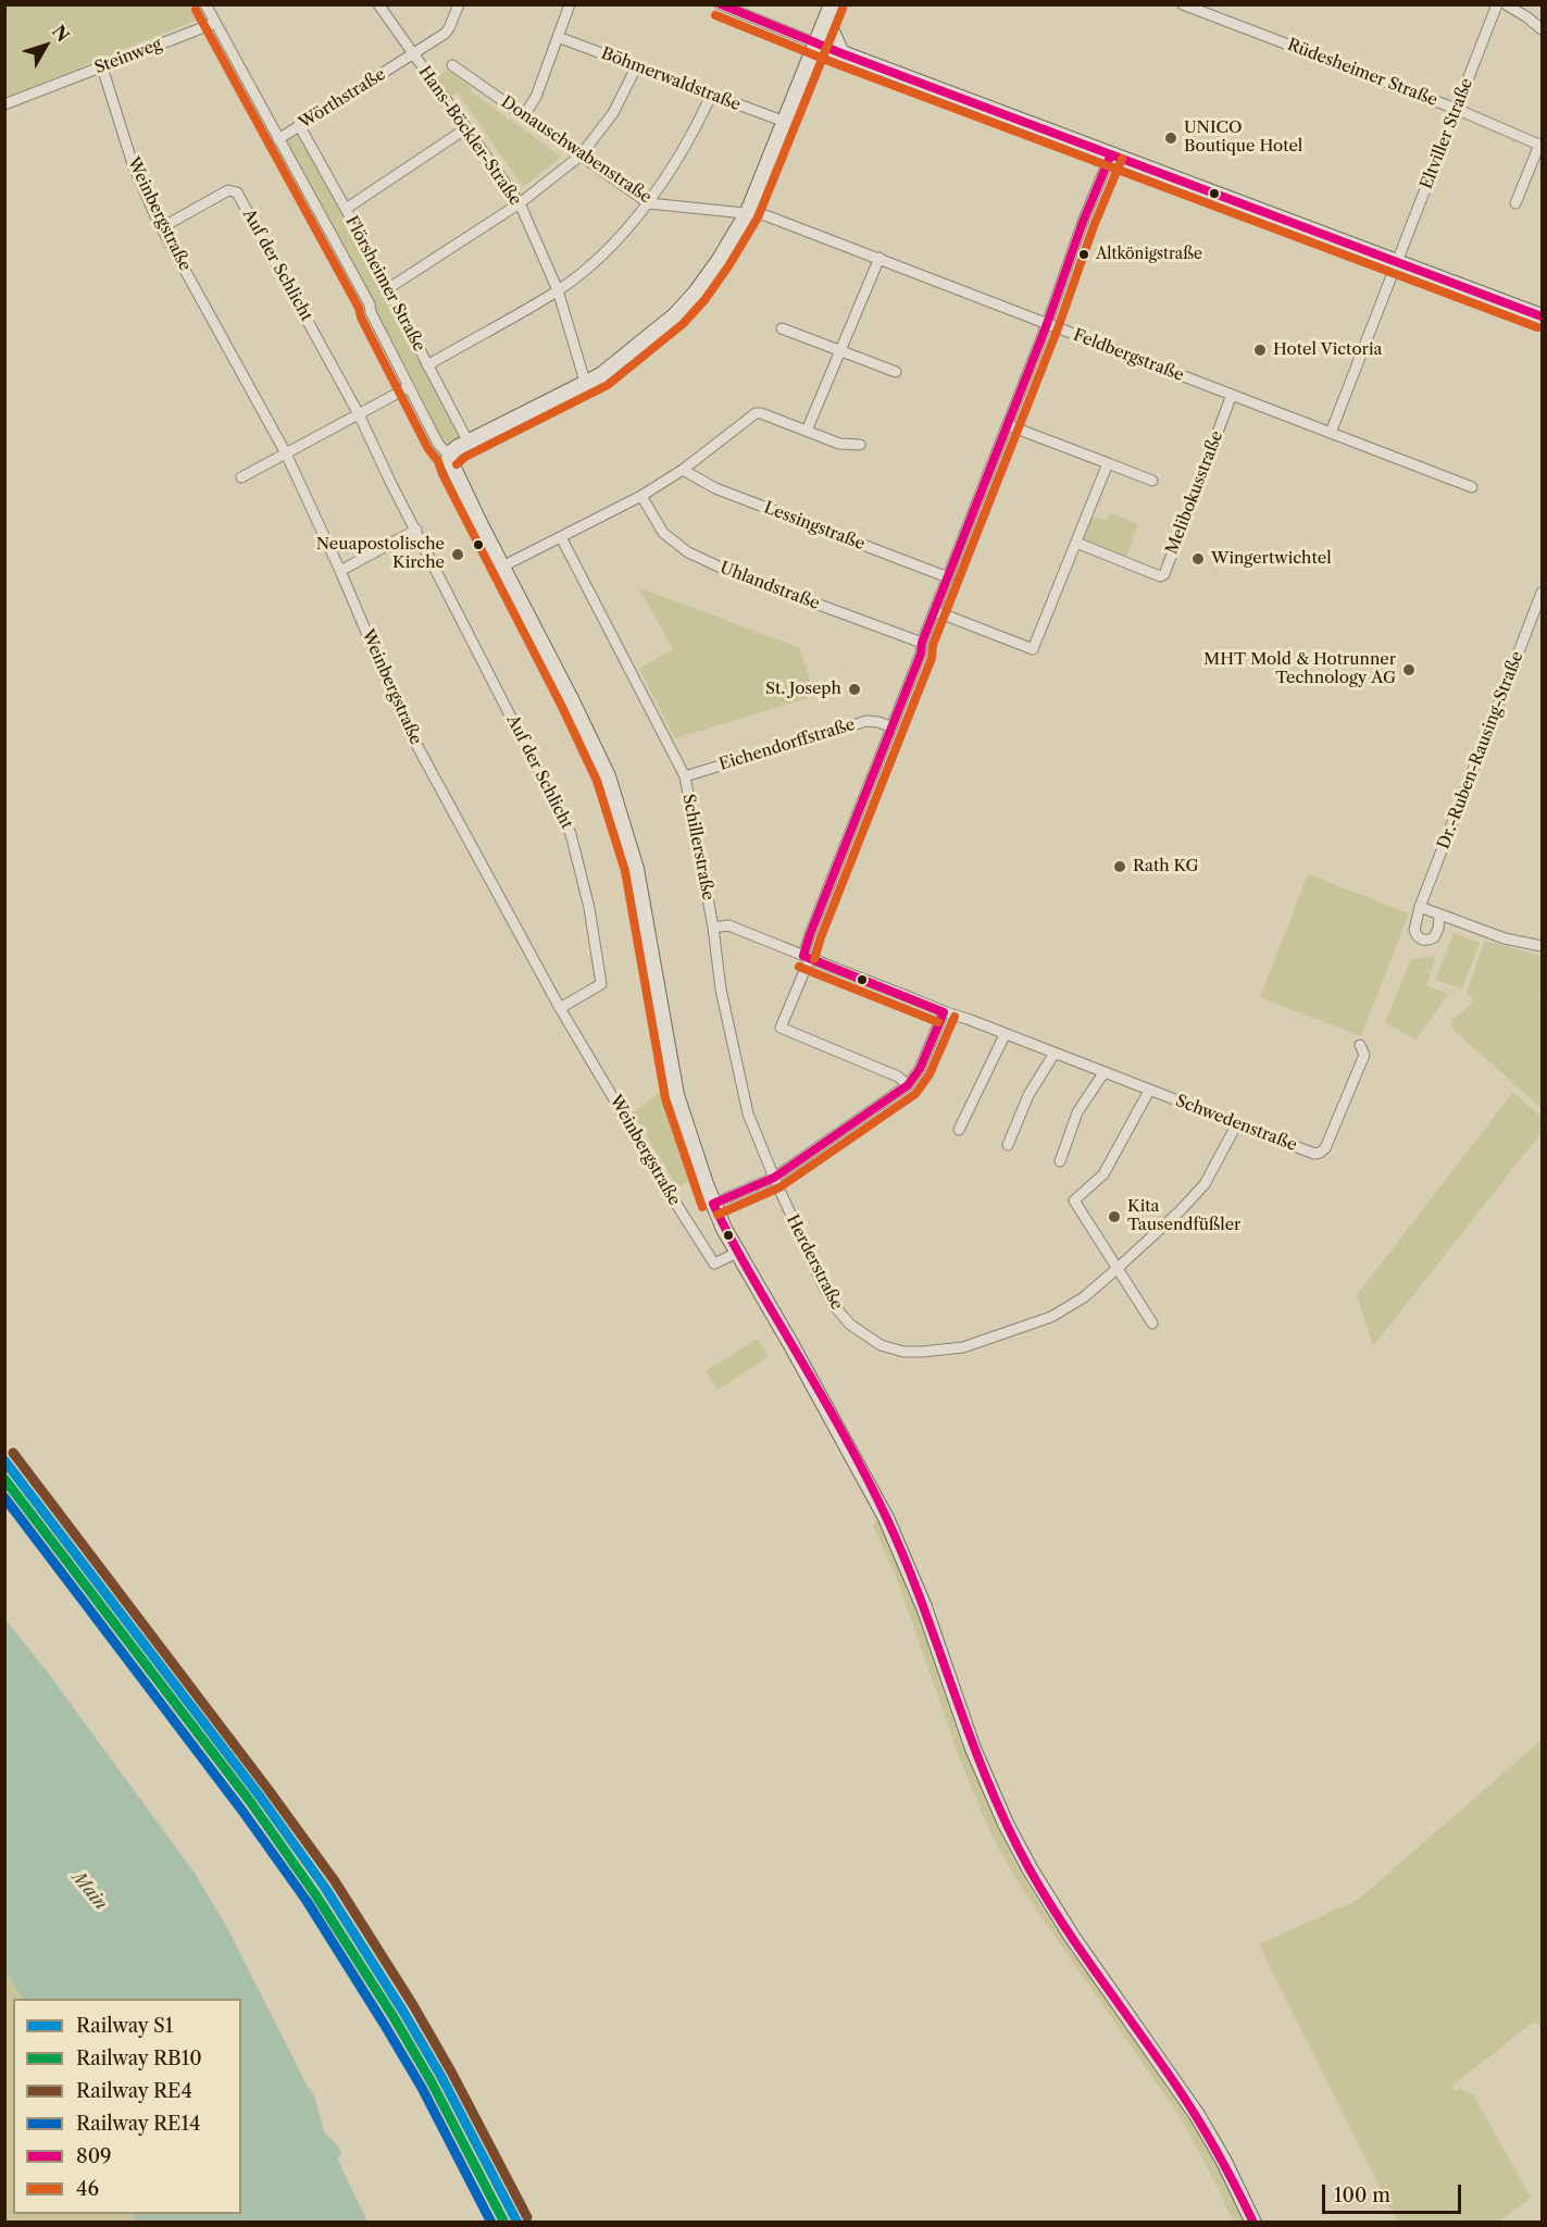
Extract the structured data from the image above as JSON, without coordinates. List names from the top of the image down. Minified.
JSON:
{"streets":{"main road":["Flörsheimer Straße"],"street":["Steinweg","Rüdesheimer Straße","Böhmerwaldstraße","Wörthstraße","Eltviller Straße","Hans-Böckler-Straße","Donauschwabenstraße","Weinbergstraße","Auf der Schlicht","Feldbergstraße","Melibokusstraße","Lessingstraße","Uhlandstraße","Eichendorffstraße","Dr.-Ruben-Rausing-Straße","Schillerstraße","Schwedenstraße","Herderstraße"]},"crossings":[["Steinweg","Weinbergstraße"],["Steinweg","Flörsheimer Straße"],["Rüdesheimer Straße","Eltviller Straße"],["Wörthstraße","Hans-Böckler-Straße"],["Wörthstraße","Flörsheimer Straße"],["Eltviller Straße","Feldbergstraße"],["Donauschwabenstraße","Feldbergstraße"],["Weinbergstraße","Auf der Schlicht"],["Weinbergstraße","Flörsheimer Straße"],["Feldbergstraße","Melibokusstraße"],["Eichendorffstraße","Schillerstraße"],["Schillerstraße","Schwedenstraße"],["Schillerstraße","Herderstraße"],["Schwedenstraße","Herderstraße"]],"water":["Main"],"places":["UNICO Boutique Hotel","Altkönigstraße","Hotel Victoria","Neuapostolische Kirche","Wingertwichtel","MHT Mold & Hotrunner Technology AG","St. Joseph","Rath KG","Kita Tausendfüßler"],"lines":["transit line 809","transit line 46","rail line RE4","rail line S1","rail line RB10","rail line RE14"],"legend":["Railway S1","Railway RB10","Railway RE4","Railway RE14","809","46"],"scale_bar":"100 m","north":"top right"}
